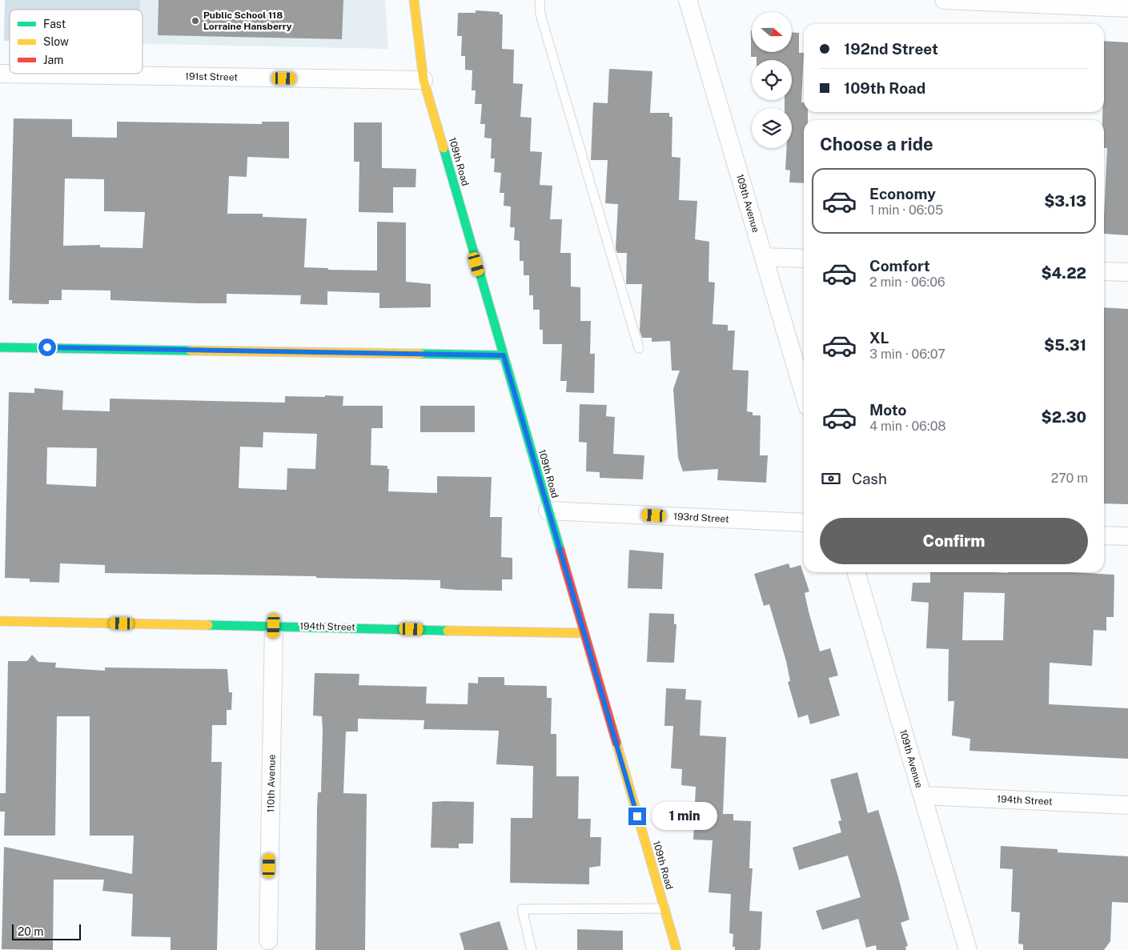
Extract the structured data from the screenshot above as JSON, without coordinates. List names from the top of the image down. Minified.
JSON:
{"streets":{"street":["191st Street","109th Road","109th Avenue","193rd Street","194th Street","110th Avenue"]},"crossings":[["191st Street","109th Road"],["109th Road","193rd Street"],["109th Road","194th Street"],["109th Avenue","194th Street"],["194th Street","110th Avenue"]],"places":["Public School 118 Lorraine Hansberry"],"legend":["Fast","Slow","Jam"],"scale_bar":"20 m","north":"right","page":{"banner":["192nd Street","109th Road"],"heading":"Choose a ride","list":[{"name":"Economy","note":"1 min · 06:05","value":"$3.13"},{"name":"Comfort","note":"2 min · 06:06","value":"$4.22"},{"name":"XL","note":"3 min · 06:07","value":"$5.31"},{"name":"Moto","note":"4 min · 06:08","value":"$2.30"}],"pay":["Cash","270 m"],"buttons":"Confirm","bubble":"1 min","scale":"20 m"}}
